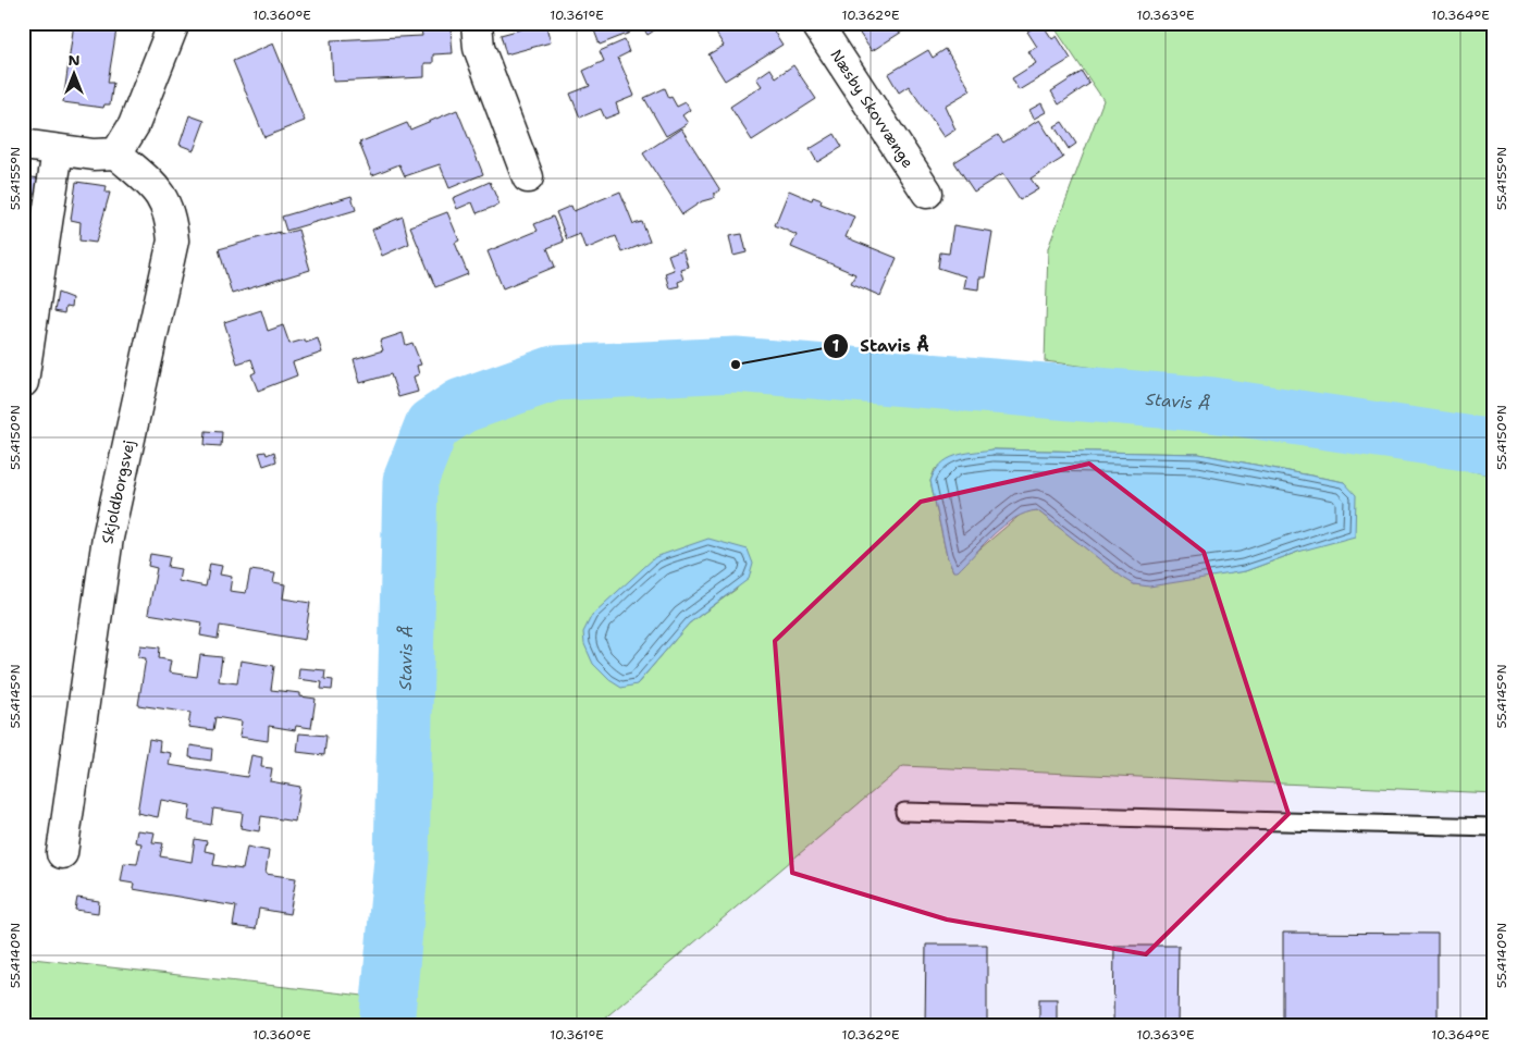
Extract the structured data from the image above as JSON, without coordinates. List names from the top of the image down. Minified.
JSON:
{"streets":{"street":["Næsby Skovvænge","Skjoldborgsvej"]},"water":["Stavis Å"],"places":["Stavis Å"],"north":"top","coordinates":["10.360°E","10.361°E","10.362°E","10.363°E","10.364°E","55.4155°N","55.4150°N","55.4145°N","55.4140°N"]}
